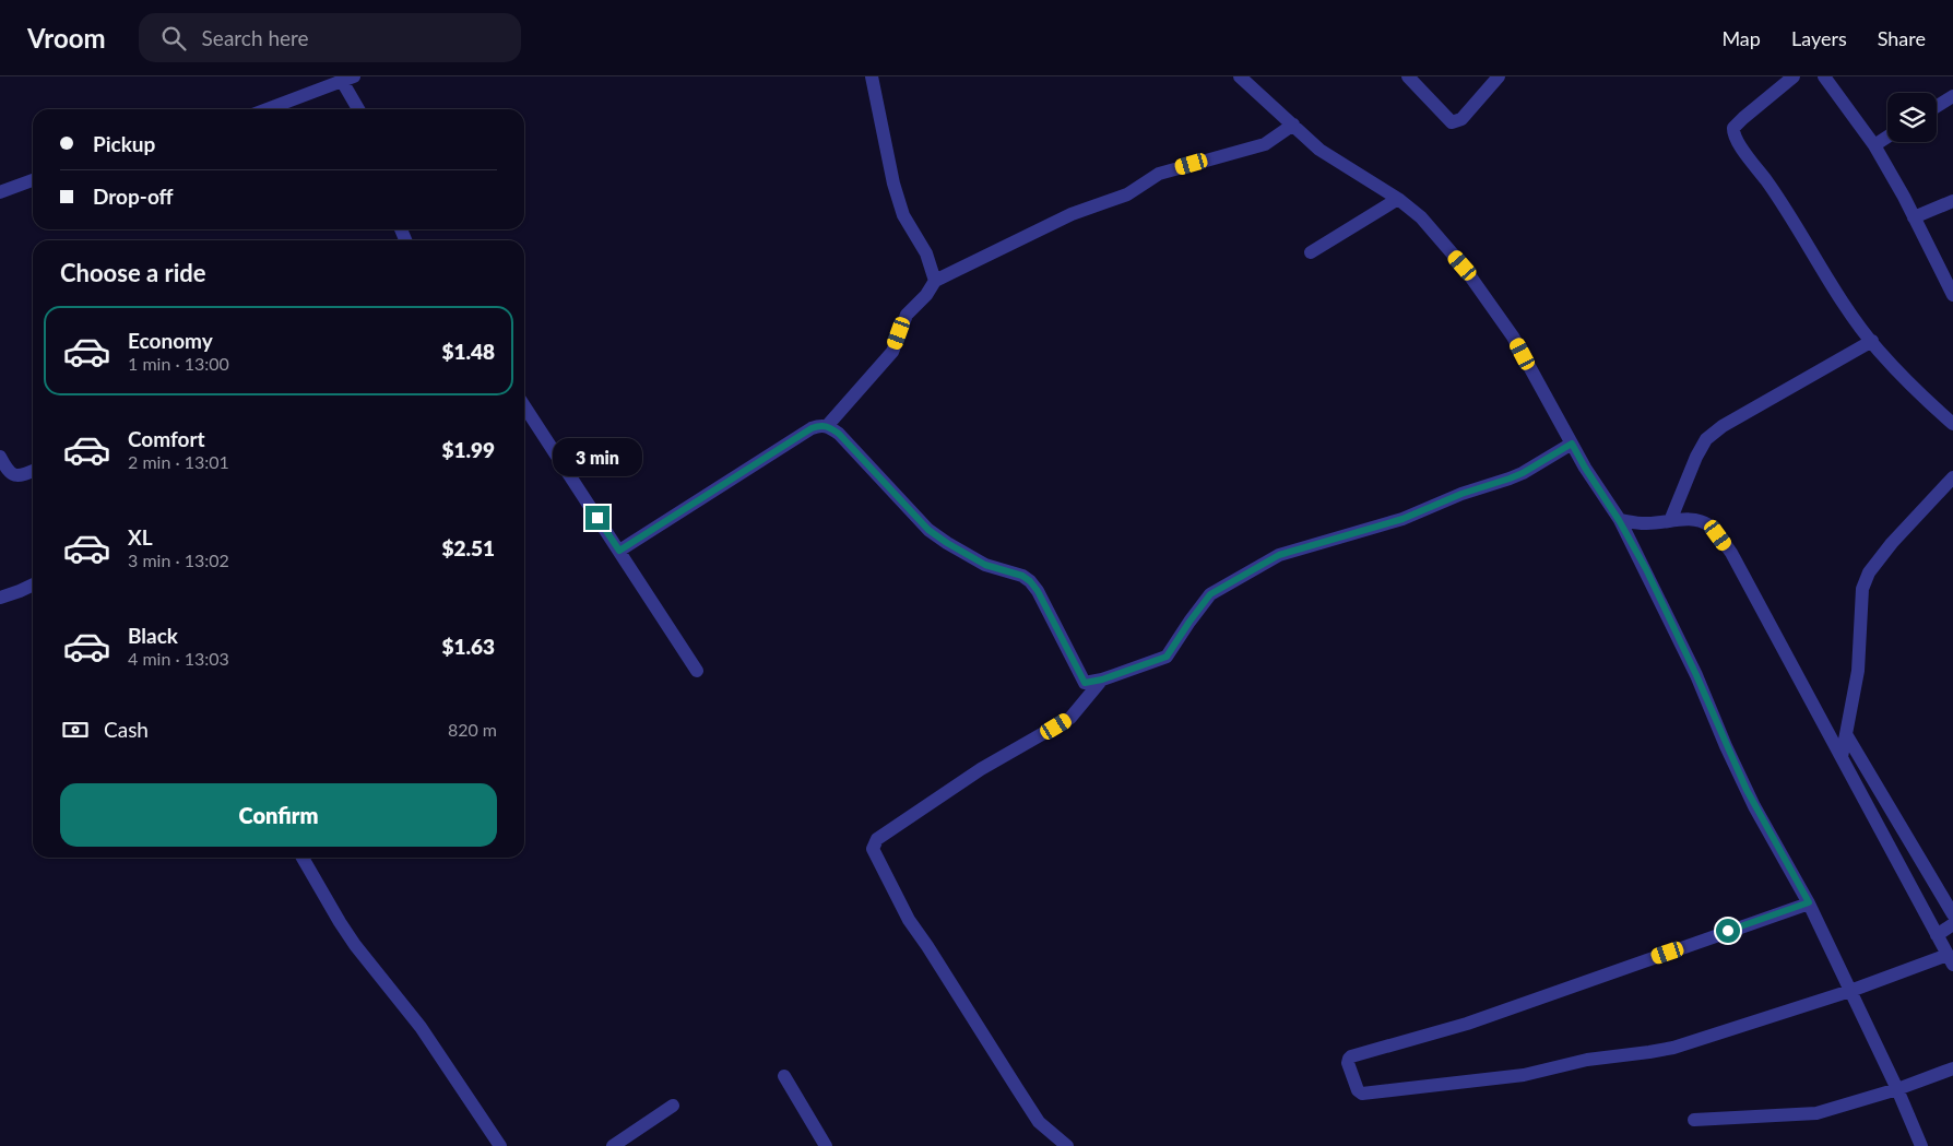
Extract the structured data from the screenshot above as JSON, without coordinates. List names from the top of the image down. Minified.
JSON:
{"page":{"header":"Vroom","search":"Search here","nav":["Map","Layers","Share"],"banner":["Pickup","Drop-off"],"heading":"Choose a ride","list":[{"name":"Economy","note":"1 min · 13:00","value":"$1.48"},{"name":"Comfort","note":"2 min · 13:01","value":"$1.99"},{"name":"XL","note":"3 min · 13:02","value":"$2.51"},{"name":"Black","note":"4 min · 13:03","value":"$1.63"}],"bubble":"3 min","pay":["Cash","820 m"],"buttons":"Confirm"}}
